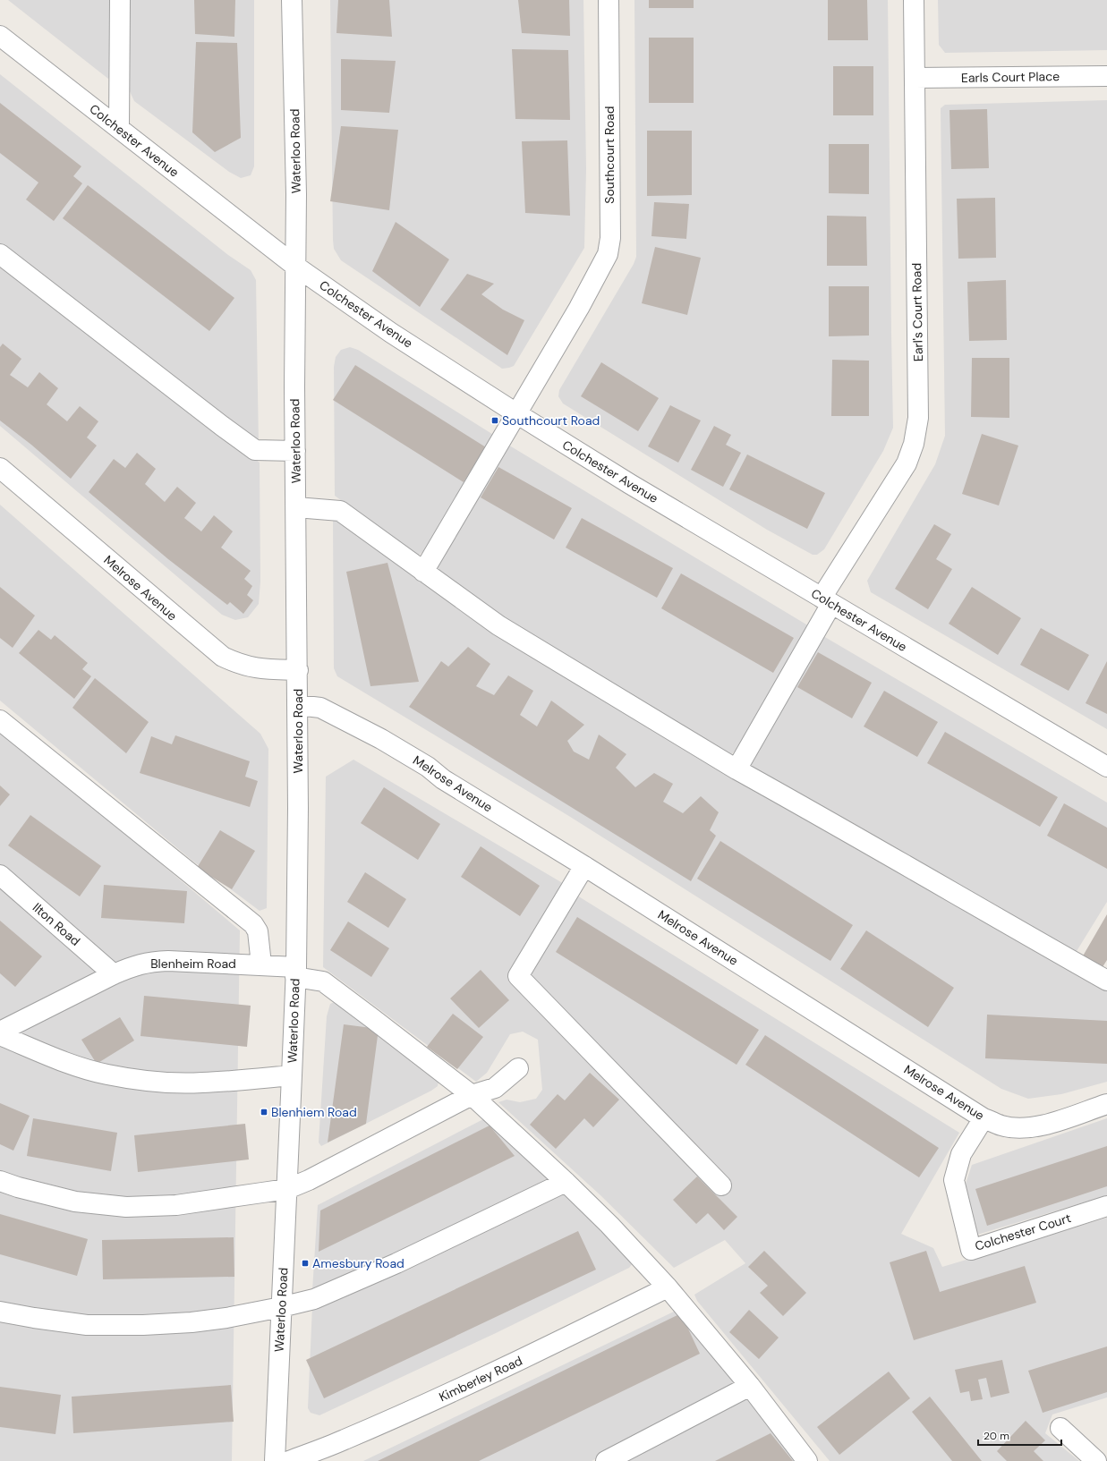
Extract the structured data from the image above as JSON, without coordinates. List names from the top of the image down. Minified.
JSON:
{"streets":{"street":["Earls Court Place","Colchester Avenue","Waterloo Road","Southcourt Road","Earl's Court Road","Melrose Avenue","Ilton Road","Blenheim Road","Colchester Court","Kimberley Road"]},"crossings":[["Earls Court Place","Earl's Court Road"],["Colchester Avenue","Waterloo Road"],["Colchester Avenue","Southcourt Road"],["Colchester Avenue","Earl's Court Road"],["Waterloo Road","Melrose Avenue"],["Waterloo Road","Blenheim Road"],["Melrose Avenue","Colchester Court"],["Ilton Road","Blenheim Road"],["Blenheim Road","Kimberley Road"]],"places":{"transit":["Southcourt Road","Blenhiem Road","Amesbury Road"]},"scale_bar":"20 m"}
